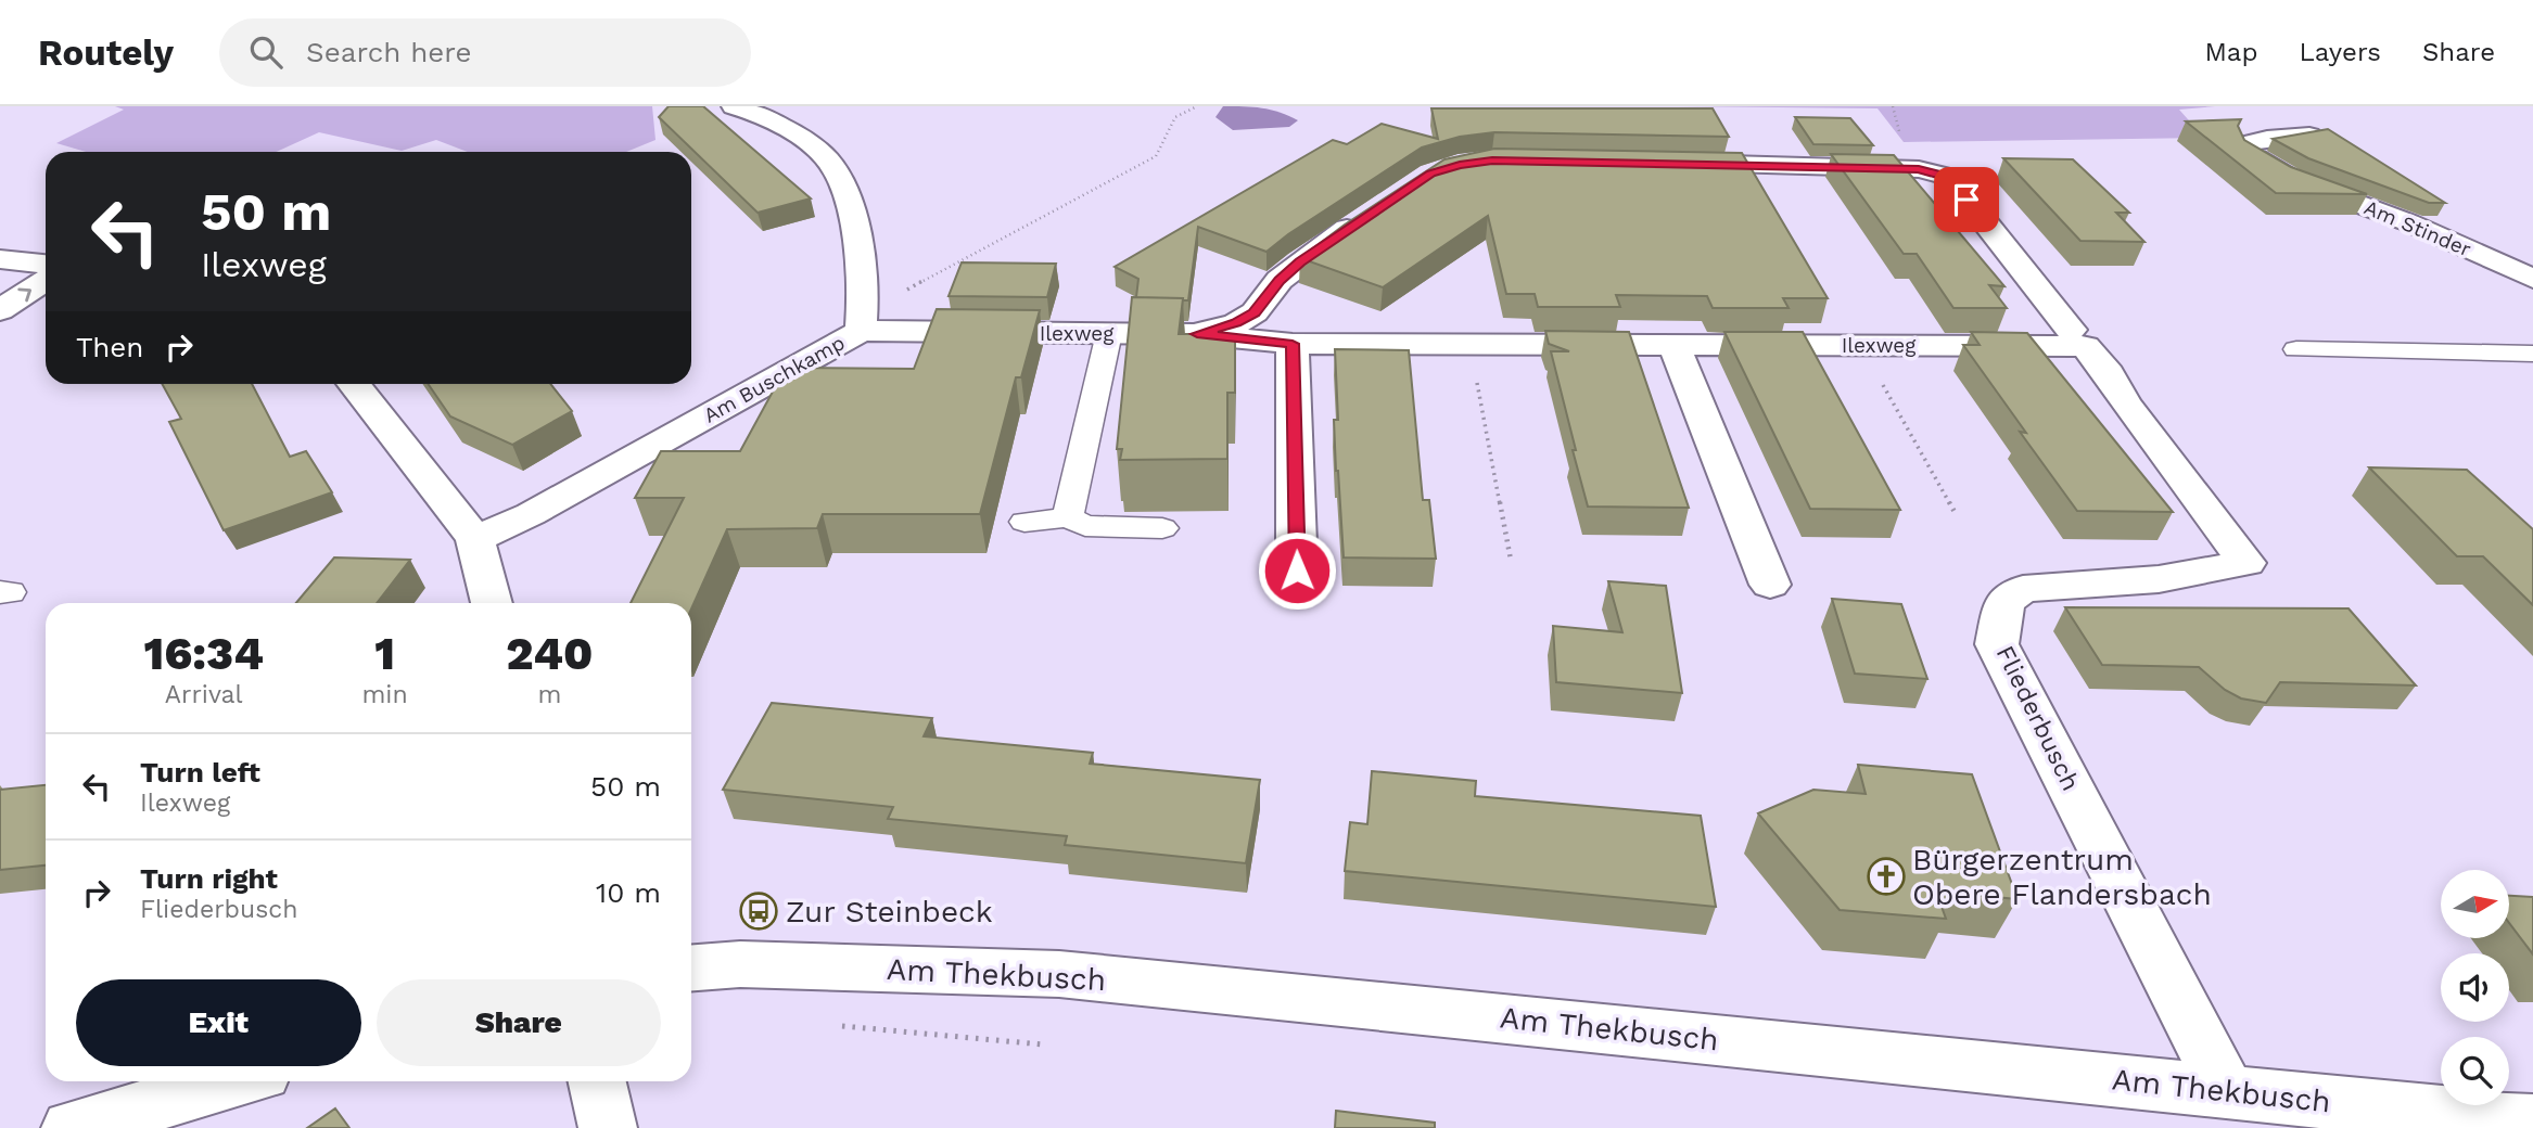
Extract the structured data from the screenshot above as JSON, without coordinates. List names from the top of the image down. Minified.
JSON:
{"streets":{"street":["Am Stinder","Ilexweg","Am Buschkamp","Fliederbusch","Am Thekbusch"]},"crossings":[["Ilexweg","Am Buschkamp"],["Ilexweg","Fliederbusch"],["Fliederbusch","Am Thekbusch"]],"places":{"church":["Bürgerzentrum Obere Flandersbach"],"bus stop":["Zur Steinbeck"]},"north":"right","page":{"header":"Routely","search":"Search here","nav":["Map","Layers","Share"],"turn":["50 m","Ilexweg"],"then":"Then","eta":["16:34","Arrival","1","min","240","m"],"list":[{"name":"Turn left","note":"Ilexweg","value":"50 m"},{"name":"Turn right","note":"Fliederbusch","value":"10 m"}],"buttons":["Exit","Share"]}}
